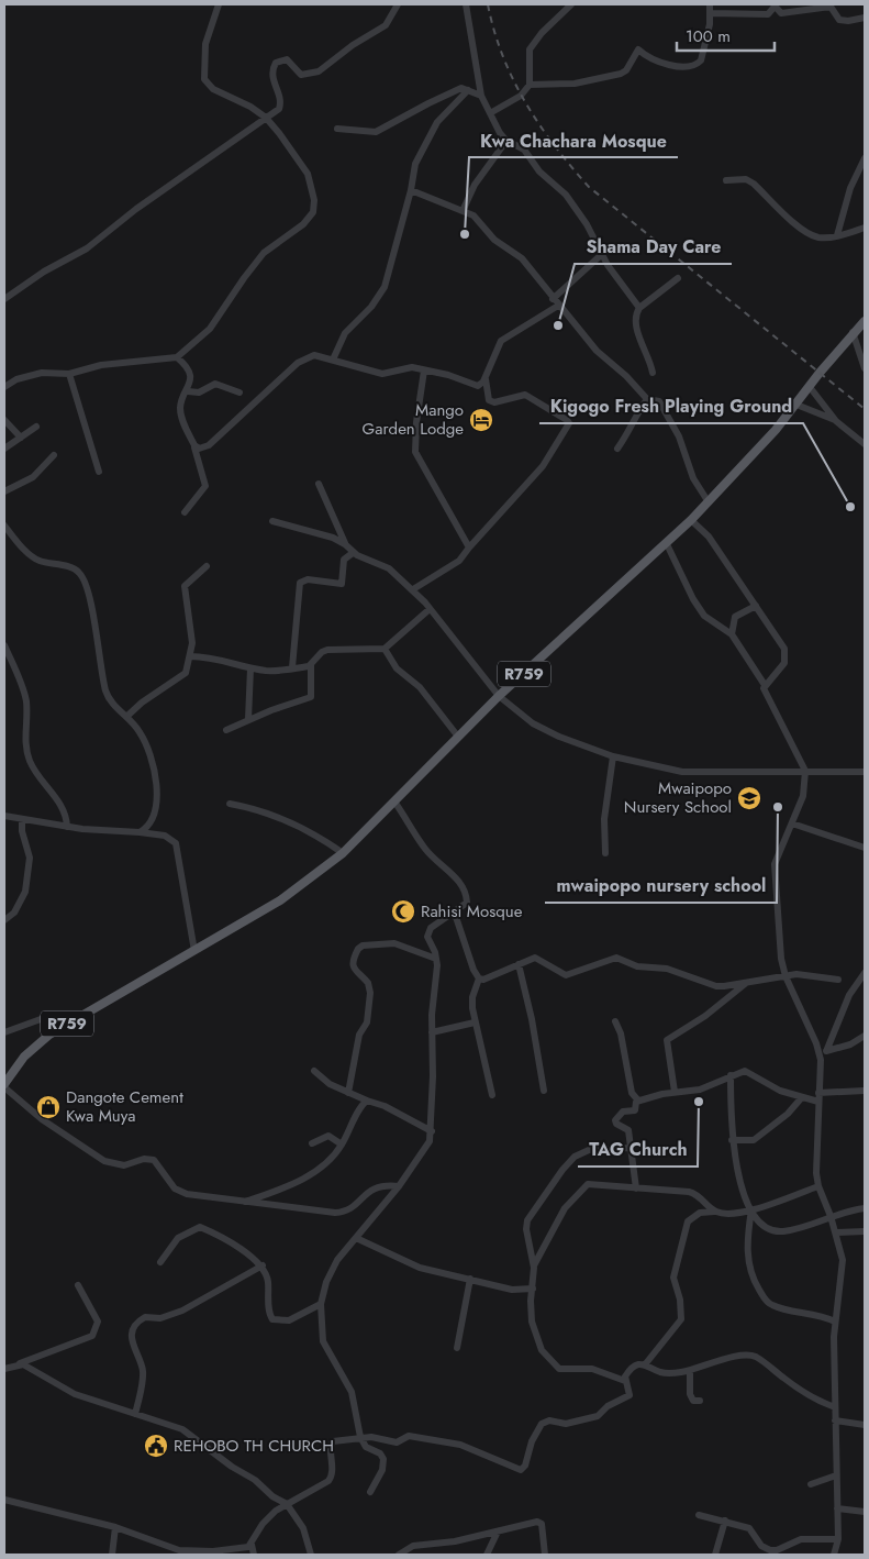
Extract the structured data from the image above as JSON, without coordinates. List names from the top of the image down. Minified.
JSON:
{"streets":{"main road":["R759"]},"places":{"other":["Kwa Chachara Mosque","Shama Day Care","Kigogo Fresh Playing Ground","mwaipopo nursery school","TAG Church"],"hotel":["Mango Garden Lodge"],"school or university":["Mwaipopo Nursery School"],"mosque":["Rahisi Mosque"],"shop":["Dangote Cement Kwa Muya"],"public building":["REHOBO TH CHURCH"]},"scale_bar":"100 m"}
